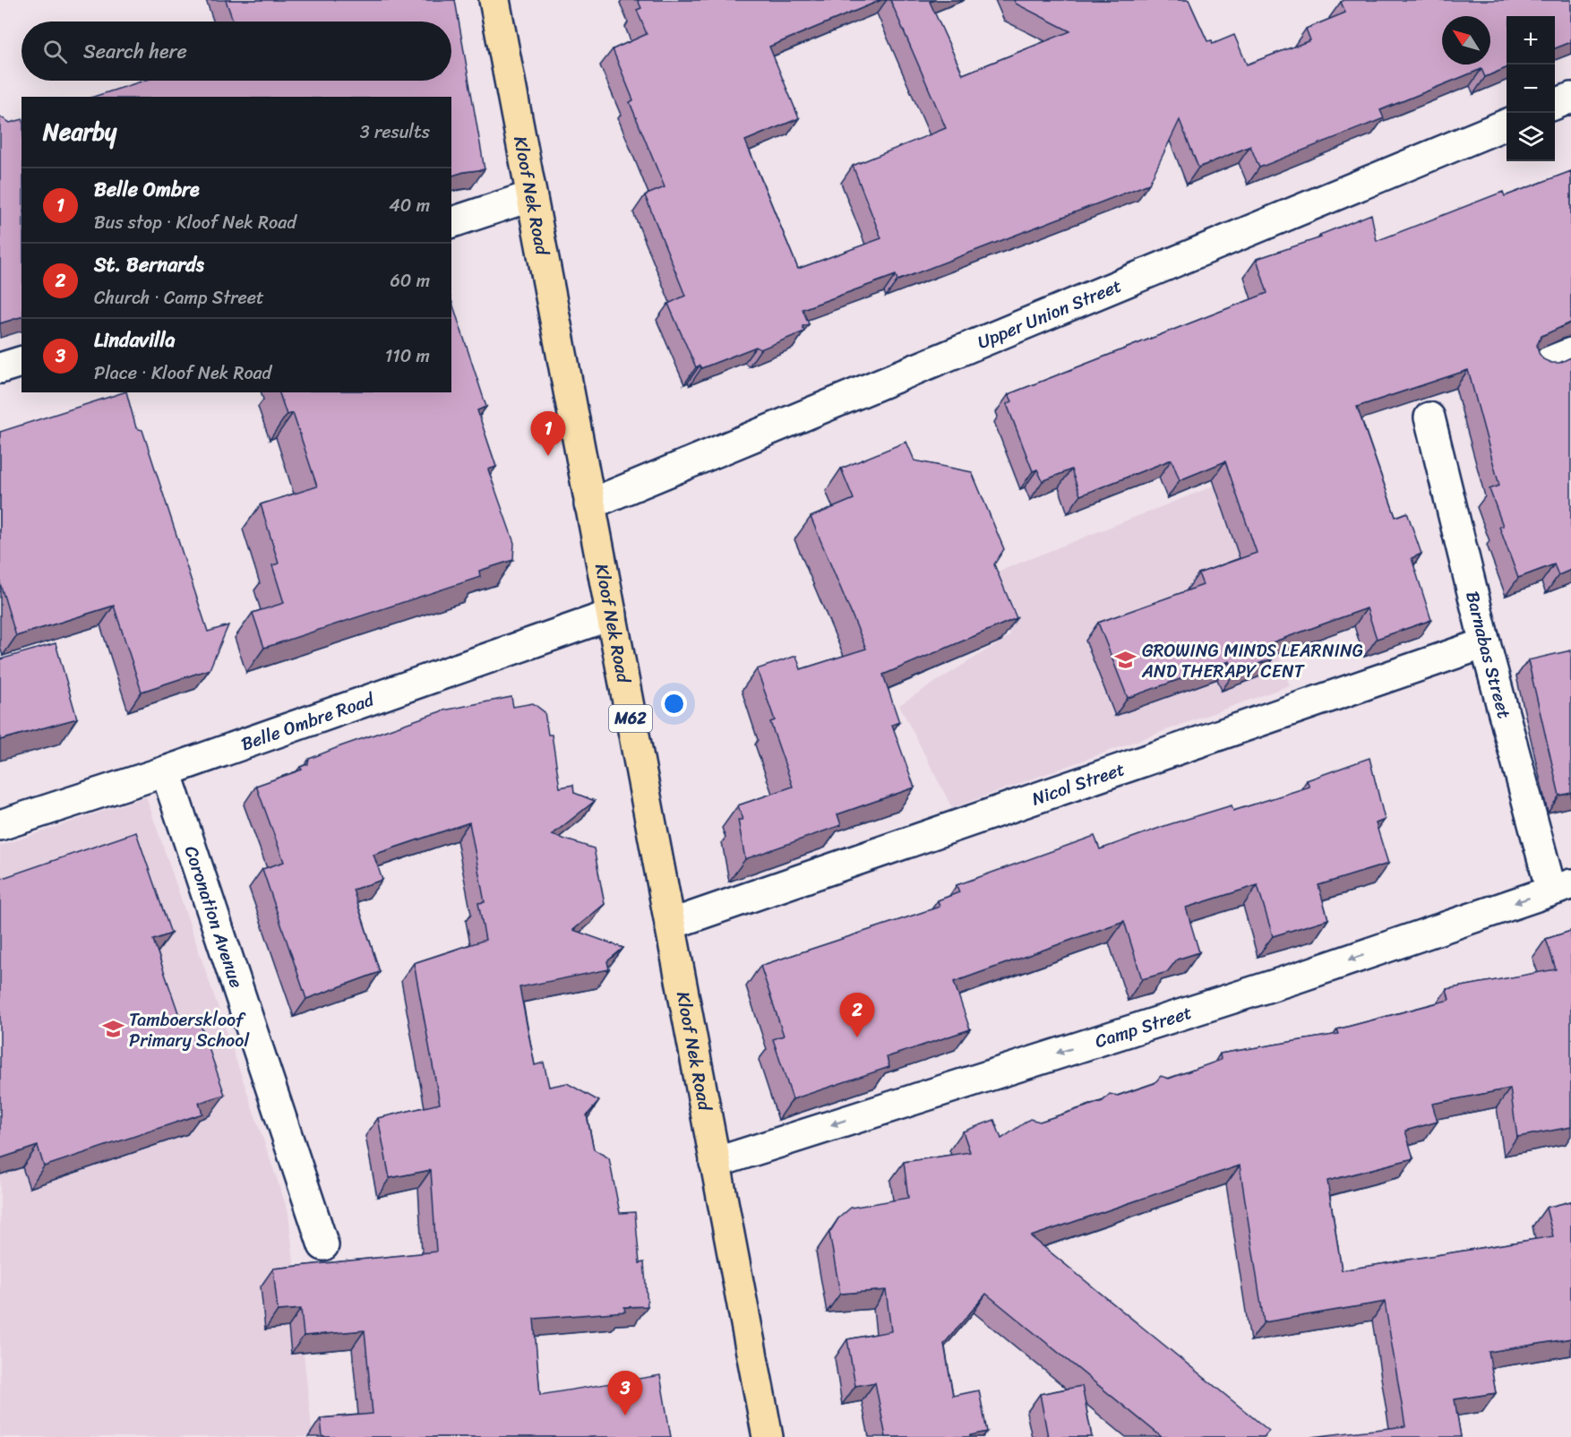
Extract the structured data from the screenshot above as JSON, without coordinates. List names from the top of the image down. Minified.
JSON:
{"streets":{"main road":["Kloof Nek Road","M62"],"street":["Upper Union Street","Barnabas Street","Belle Ombre Road","Nicol Street","Coronation Avenue","Camp Street"]},"crossings":[["Kloof Nek Road","Upper Union Street"],["Kloof Nek Road","Belle Ombre Road"],["Kloof Nek Road","Nicol Street"],["Kloof Nek Road","Camp Street"],["Barnabas Street","Nicol Street"],["Barnabas Street","Camp Street"],["Belle Ombre Road","Coronation Avenue"]],"one_way":["Camp Street"],"places":{"school or university":["GROWING MINDS LEARNING AND THERAPY CENT","Tamboerskloof Primary School"]},"north":"top left","page":{"map_buttons":["+","−"],"search":"Search here","heading":["Nearby","3 results"],"list":[{"mark":"1","name":"Belle Ombre","note":"Bus stop · Kloof Nek Road","value":"40 m"},{"mark":"2","name":"St. Bernards","note":"Church · Camp Street","value":"60 m"},{"mark":"3","name":"Lindavilla","note":"Place · Kloof Nek Road","value":"110 m"}],"pins":["1","2","3"]}}
